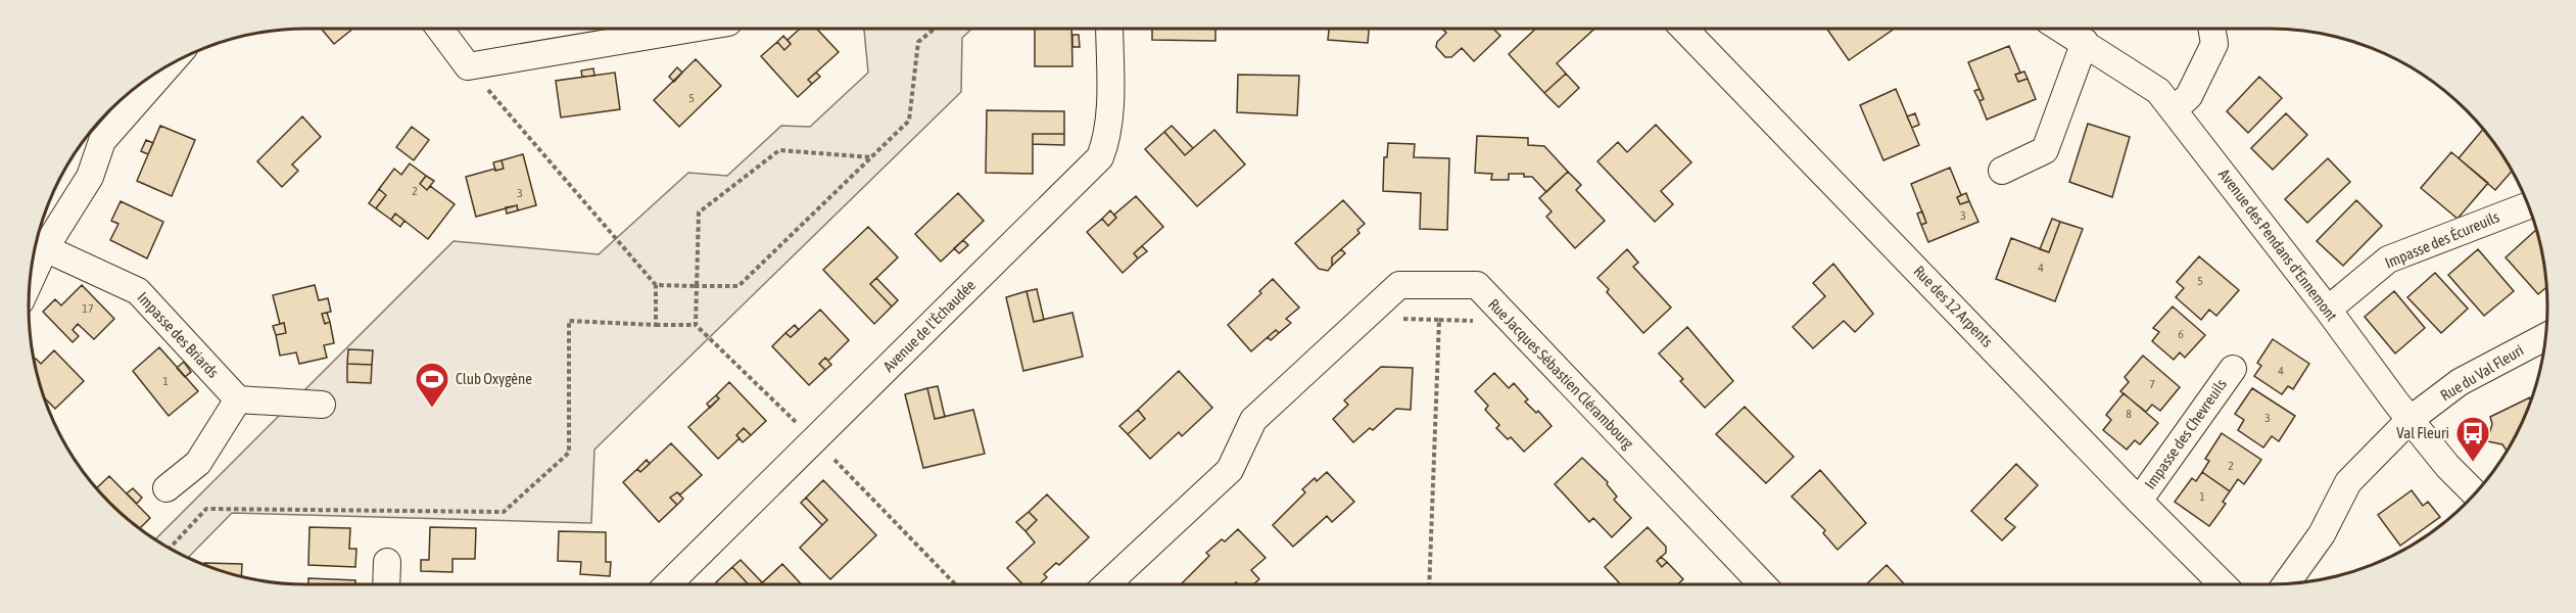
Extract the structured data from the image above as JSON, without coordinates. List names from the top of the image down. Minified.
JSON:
{"streets":{"street":["Impasse des Écureuils","Avenue des Pendans d'Ennemont","Rue des 12 Arpents","Avenue de l'Échaudée","Impasse des Briards","Rue du Val Fleuri","Rue Jacques Sébastien Clérambourg","Impasse des Chevreuils"]},"crossings":[["Impasse des Écureuils","Avenue des Pendans d'Ennemont"],["Avenue des Pendans d'Ennemont","Rue du Val Fleuri"],["Rue des 12 Arpents","Impasse des Chevreuils"]],"places":{"sports":["Club Oxygène"],"bus stop":["Val Fleuri"]},"house_numbers":["5","2","3","3","4","5","17","6","4","1","7","8","3","2","1"]}
